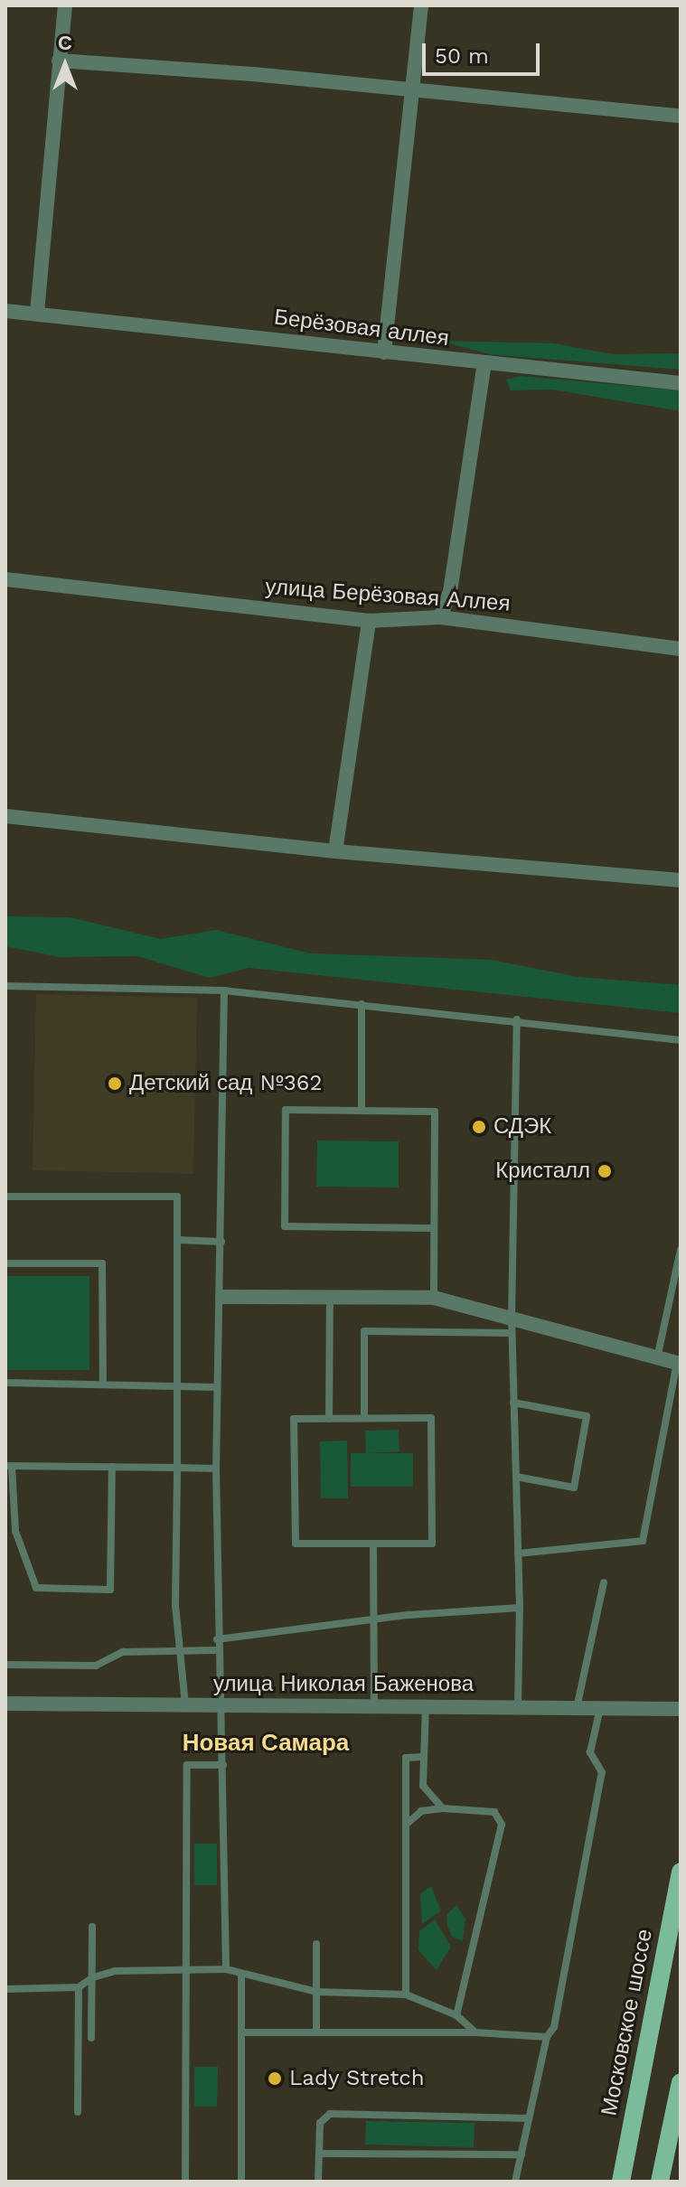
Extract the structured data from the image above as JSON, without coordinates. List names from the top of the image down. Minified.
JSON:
{"streets":{"main road":["Московское шоссе"],"street":["Берёзовая аллея","улица Берёзовая Аллея","улица Николая Баженова"]},"districts":["Новая Самара"],"places":["Детский сад №362","СДЭК","Кристалл","Lady Stretch"],"scale_bar":"50 m","north":"top"}
